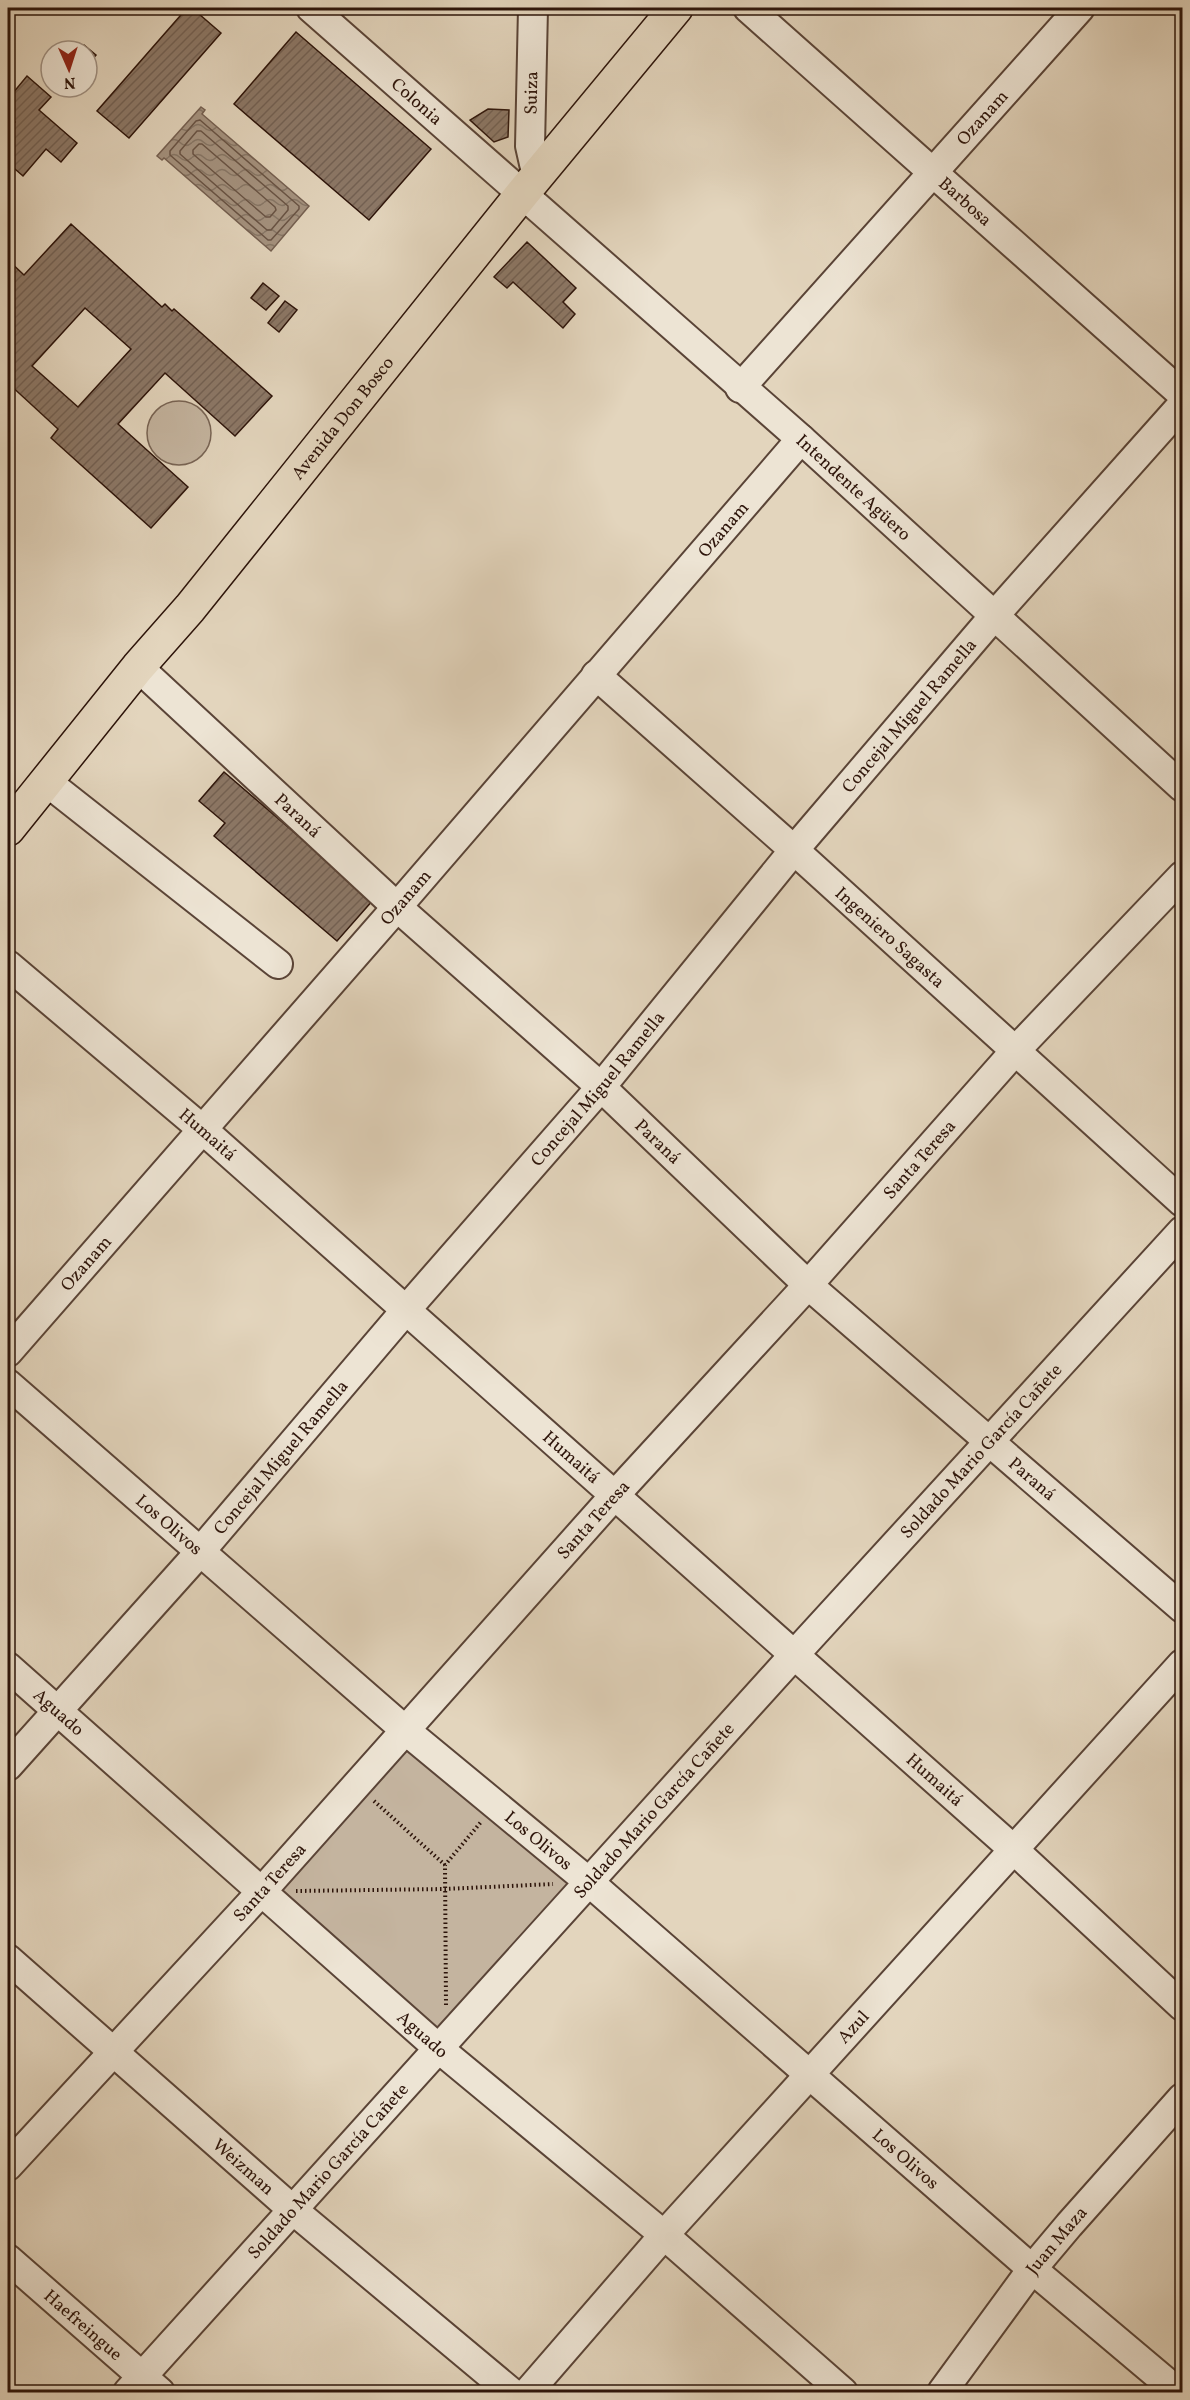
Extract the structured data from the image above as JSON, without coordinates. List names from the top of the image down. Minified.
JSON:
{"streets":{"main road":["Avenida Don Bosco"],"street":["Suiza","Colonia","Ozanam","Barbosa","Intendente Agüero","Concejal Miguel Ramella","Paraná","Ingeniero Sagasta","Humaitá","Santa Teresa","Soldado Mario García Cañete","Los Olivos","Aguado","Azul","Weizman","Juan Maza","Haefreingue"]},"crossings":[["Suiza","Colonia"],["Suiza","Avenida Don Bosco"],["Suiza","Intendente Agüero"],["Colonia","Avenida Don Bosco"],["Colonia","Intendente Agüero"],["Ozanam","Barbosa"],["Ozanam","Intendente Agüero"],["Ozanam","Paraná"],["Ozanam","Ingeniero Sagasta"],["Ozanam","Humaitá"],["Avenida Don Bosco","Intendente Agüero"],["Avenida Don Bosco","Paraná"],["Intendente Agüero","Concejal Miguel Ramella"],["Concejal Miguel Ramella","Paraná"],["Concejal Miguel Ramella","Ingeniero Sagasta"],["Concejal Miguel Ramella","Humaitá"],["Concejal Miguel Ramella","Los Olivos"],["Concejal Miguel Ramella","Aguado"],["Paraná","Santa Teresa"],["Paraná","Soldado Mario García Cañete"],["Ingeniero Sagasta","Santa Teresa"],["Humaitá","Santa Teresa"],["Humaitá","Soldado Mario García Cañete"],["Humaitá","Azul"],["Santa Teresa","Los Olivos"],["Santa Teresa","Aguado"],["Santa Teresa","Weizman"],["Soldado Mario García Cañete","Los Olivos"],["Soldado Mario García Cañete","Aguado"],["Soldado Mario García Cañete","Weizman"],["Soldado Mario García Cañete","Haefreingue"],["Los Olivos","Azul"],["Los Olivos","Juan Maza"],["Aguado","Azul"]],"north":"bottom"}
